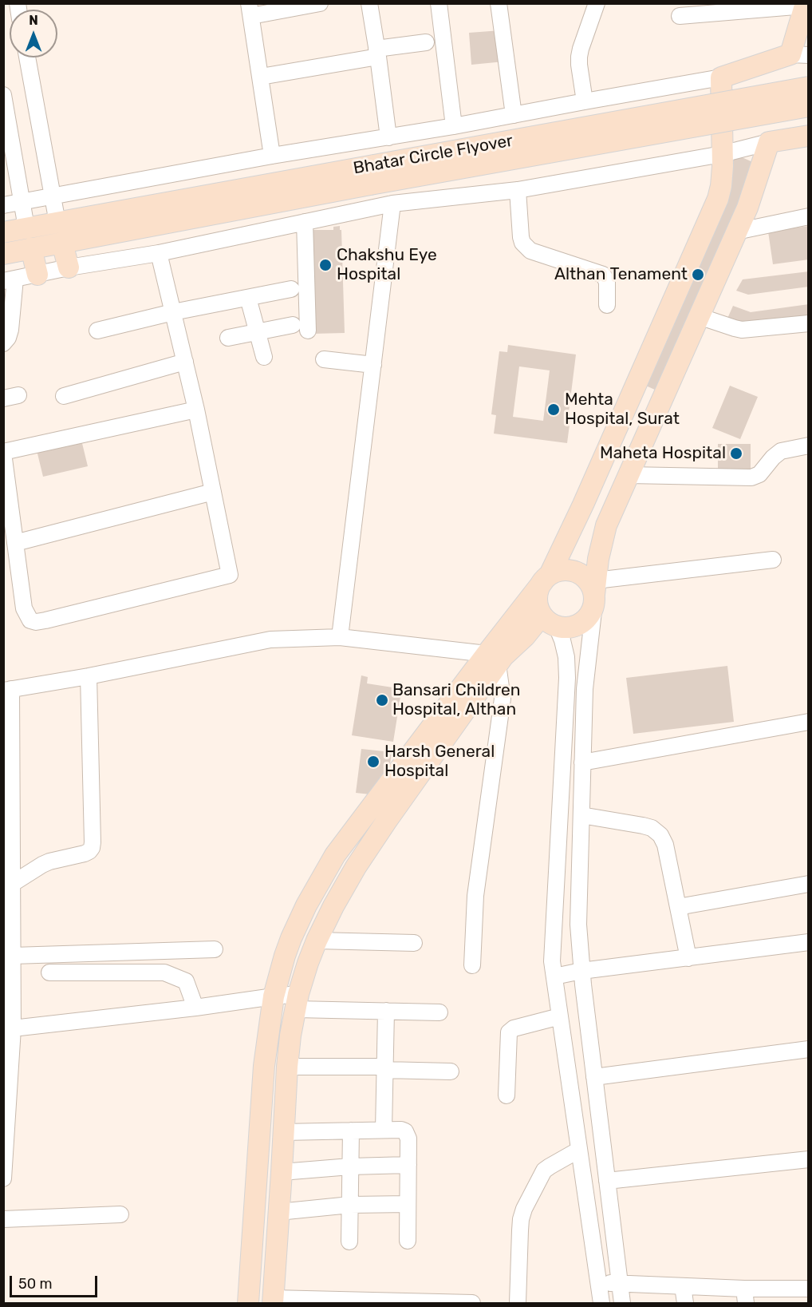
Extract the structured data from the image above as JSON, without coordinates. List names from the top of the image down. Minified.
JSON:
{"streets":{"main road":["Bhatar Circle Flyover"]},"places":["Chakshu Eye Hospital","Althan Tenament","Mehta Hospital, Surat","Maheta Hospital","Bansari Children Hospital, Althan","Harsh General Hospital"],"scale_bar":"50 m","north":"top"}
